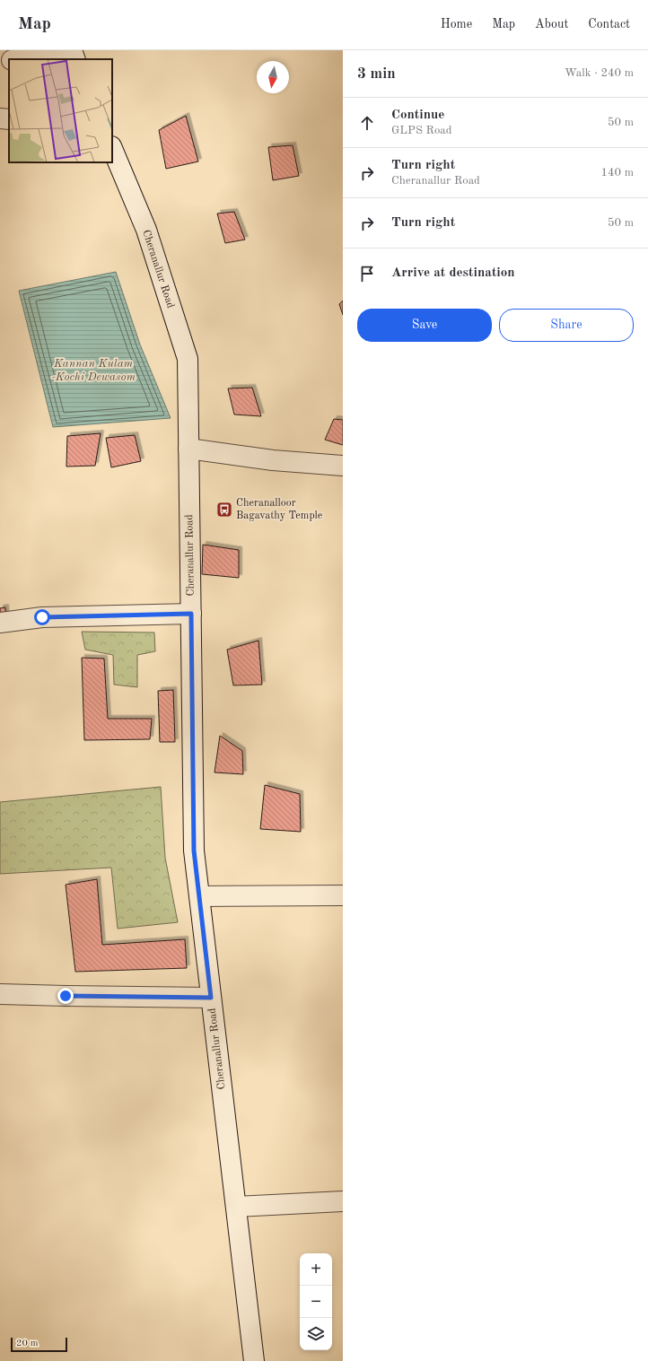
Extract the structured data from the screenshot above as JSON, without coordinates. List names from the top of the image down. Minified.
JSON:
{"streets":{"main road":["Cheranallur Road"]},"water":["Kannan Kulam -Kochi Dewasom"],"places":{"bus stop":["Cheranalloor Bagavathy Temple"]},"scale_bar":"20 m","north":"bottom","page":{"header":"Map","nav":["Home","Map","About","Contact"],"heading":["3 min","Walk · 240 m"],"list":[["Continue","GLPS Road","50 m"],["Turn right","Cheranallur Road","140 m"],["Turn right","50 m"],"Arrive at destination"],"buttons":["Save","Share"],"map_buttons":["+","−"],"scale":"20 m"}}
